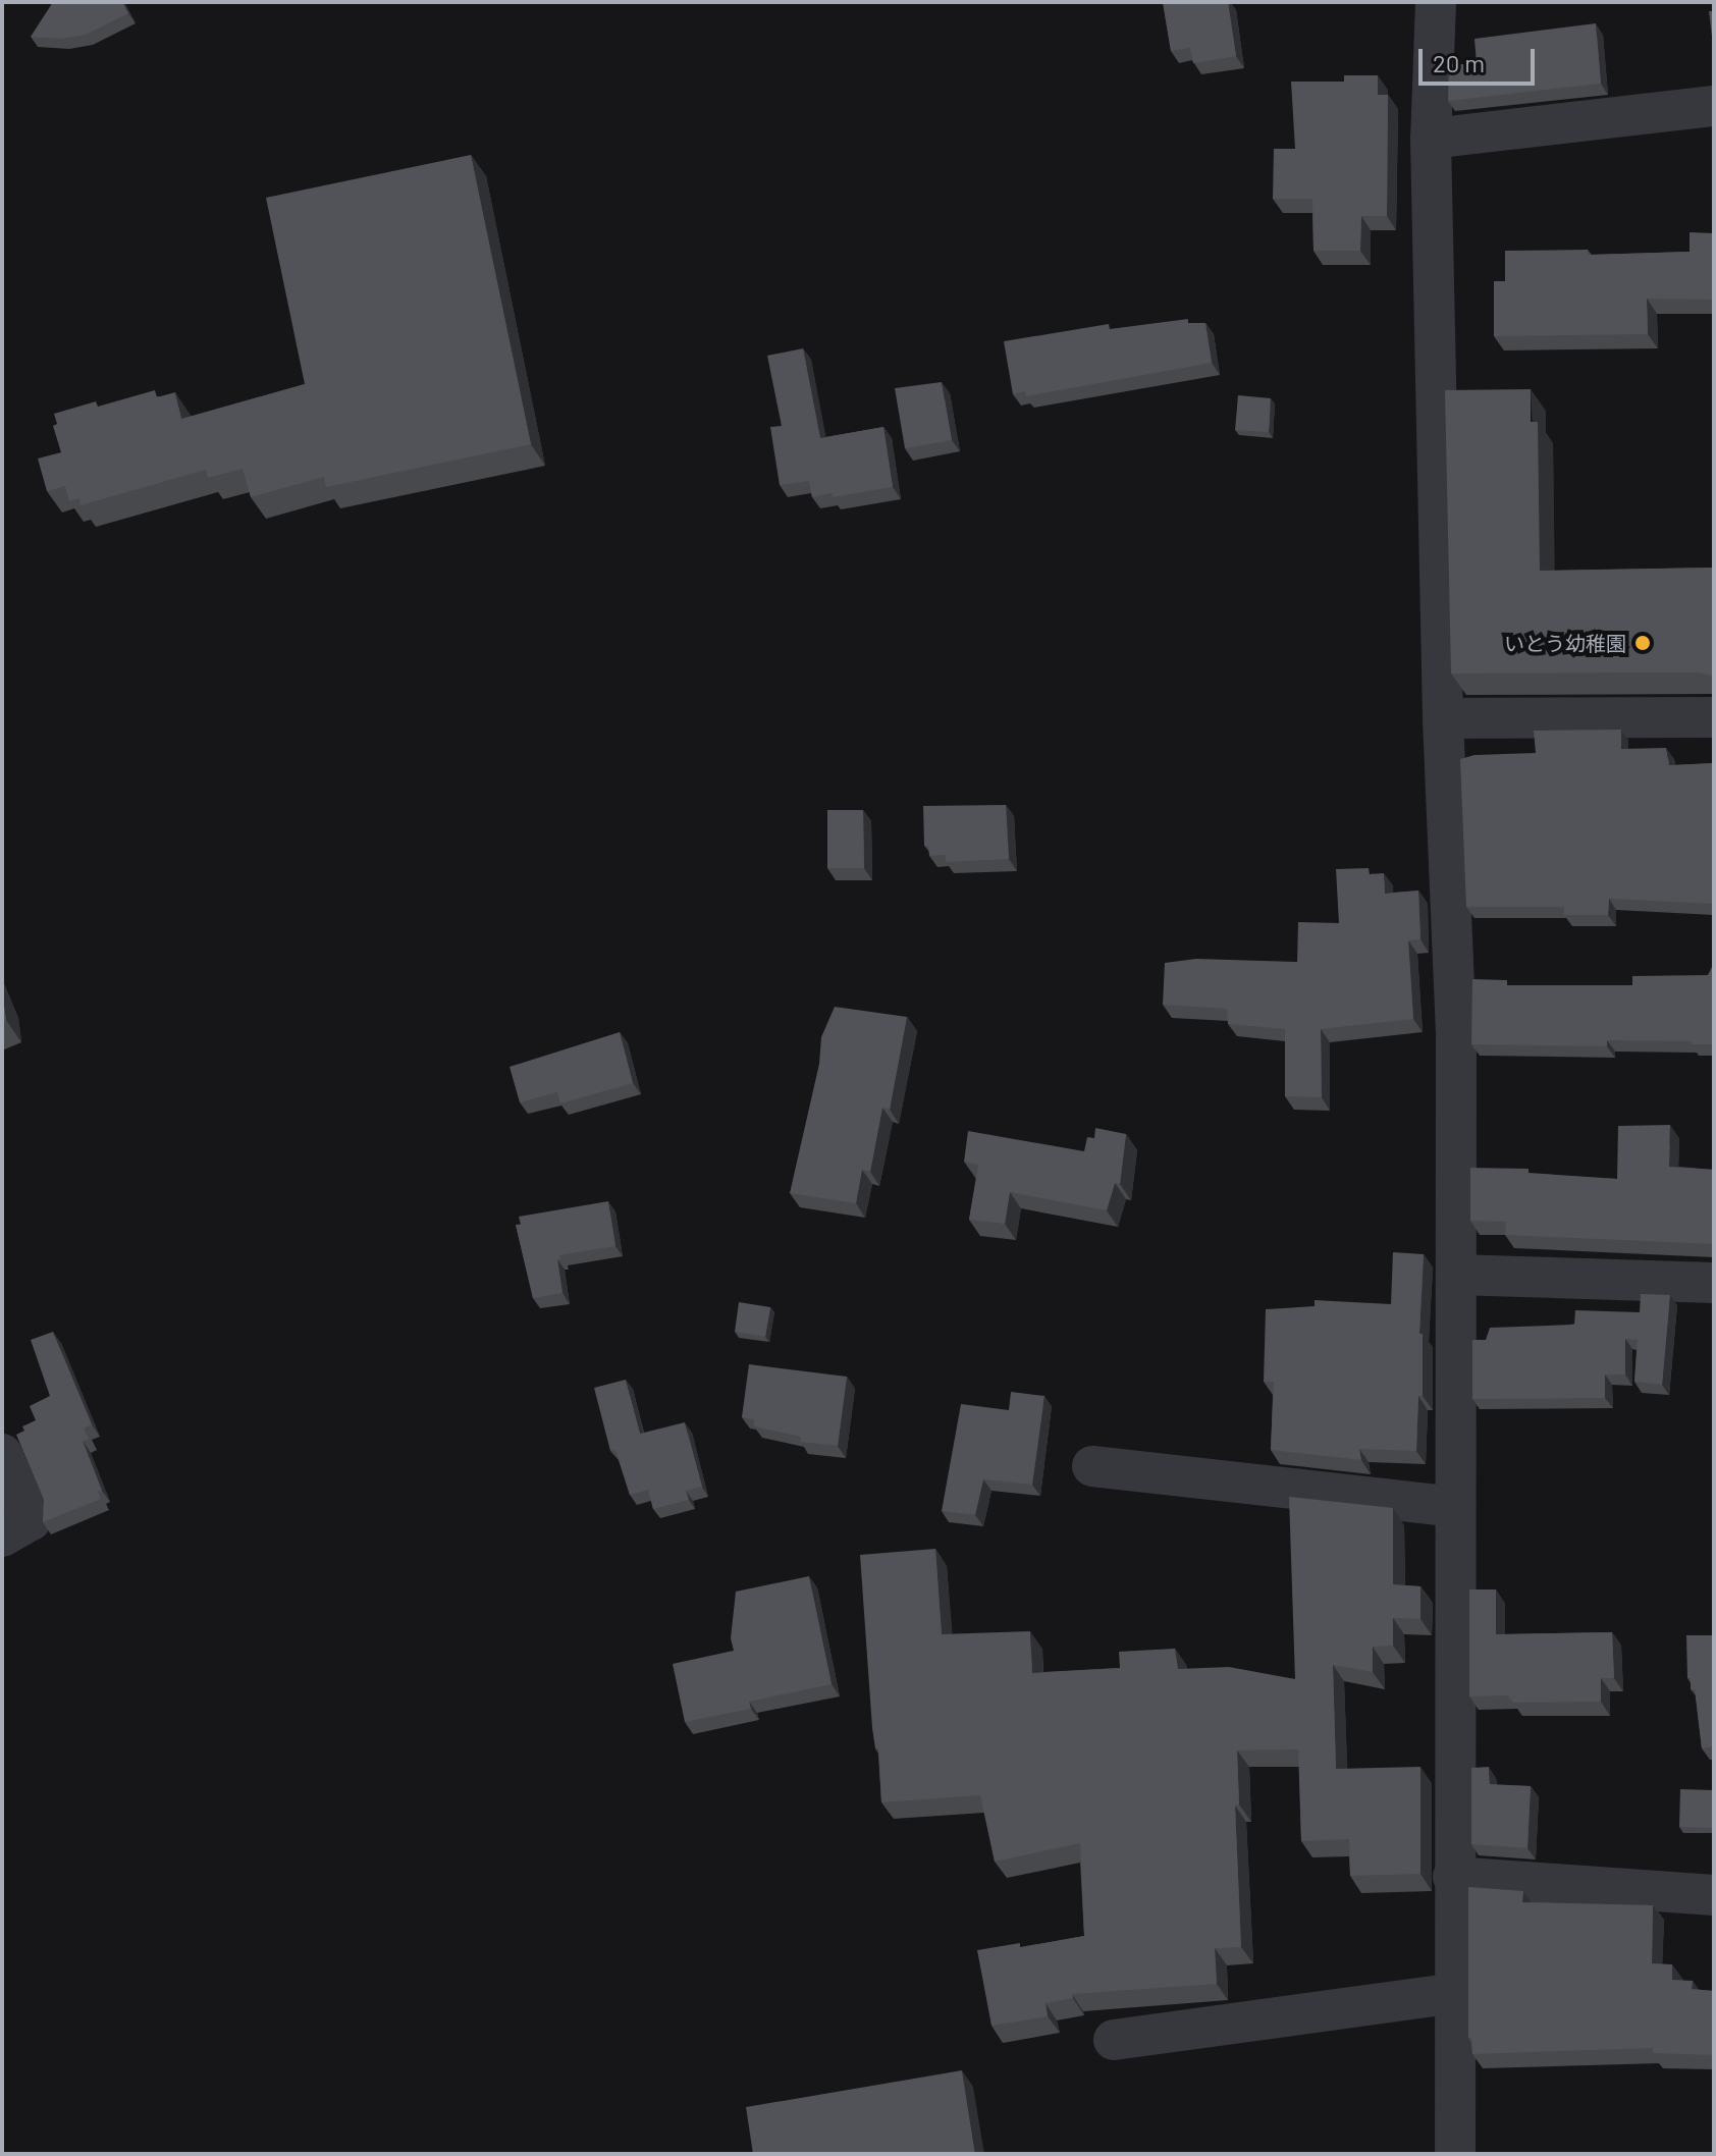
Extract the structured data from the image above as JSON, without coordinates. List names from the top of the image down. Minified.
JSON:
{"places":["いとう幼稚園"],"scale_bar":"20 m"}
